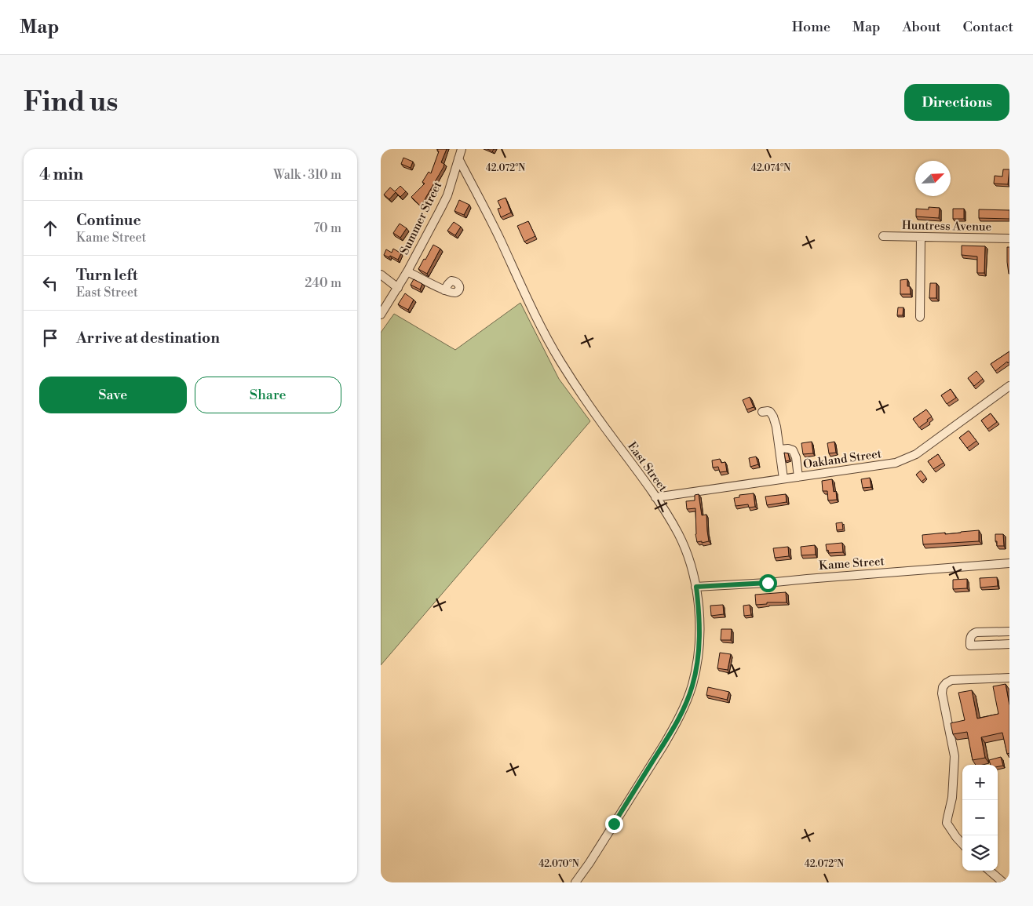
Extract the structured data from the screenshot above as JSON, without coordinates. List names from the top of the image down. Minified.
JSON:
{"streets":{"street":["Summer Street","Huntress Avenue","Oakland Street","East Street","Kame Street"]},"crossings":[["Summer Street","East Street"],["Oakland Street","East Street"],["East Street","Kame Street"]],"north":"top right","page":{"header":"Map","nav":["Home","Map","About","Contact"],"buttons":["Directions",["Save","Share"]],"title":"Find us","heading":["4 min","Walk · 310 m"],"list":[["Continue","Kame Street","70 m"],["Turn left","East Street","240 m"],"Arrive at destination"],"map_buttons":["+","−"]},"coordinates":["42.072°N","42.074°N","42.070°N"]}
